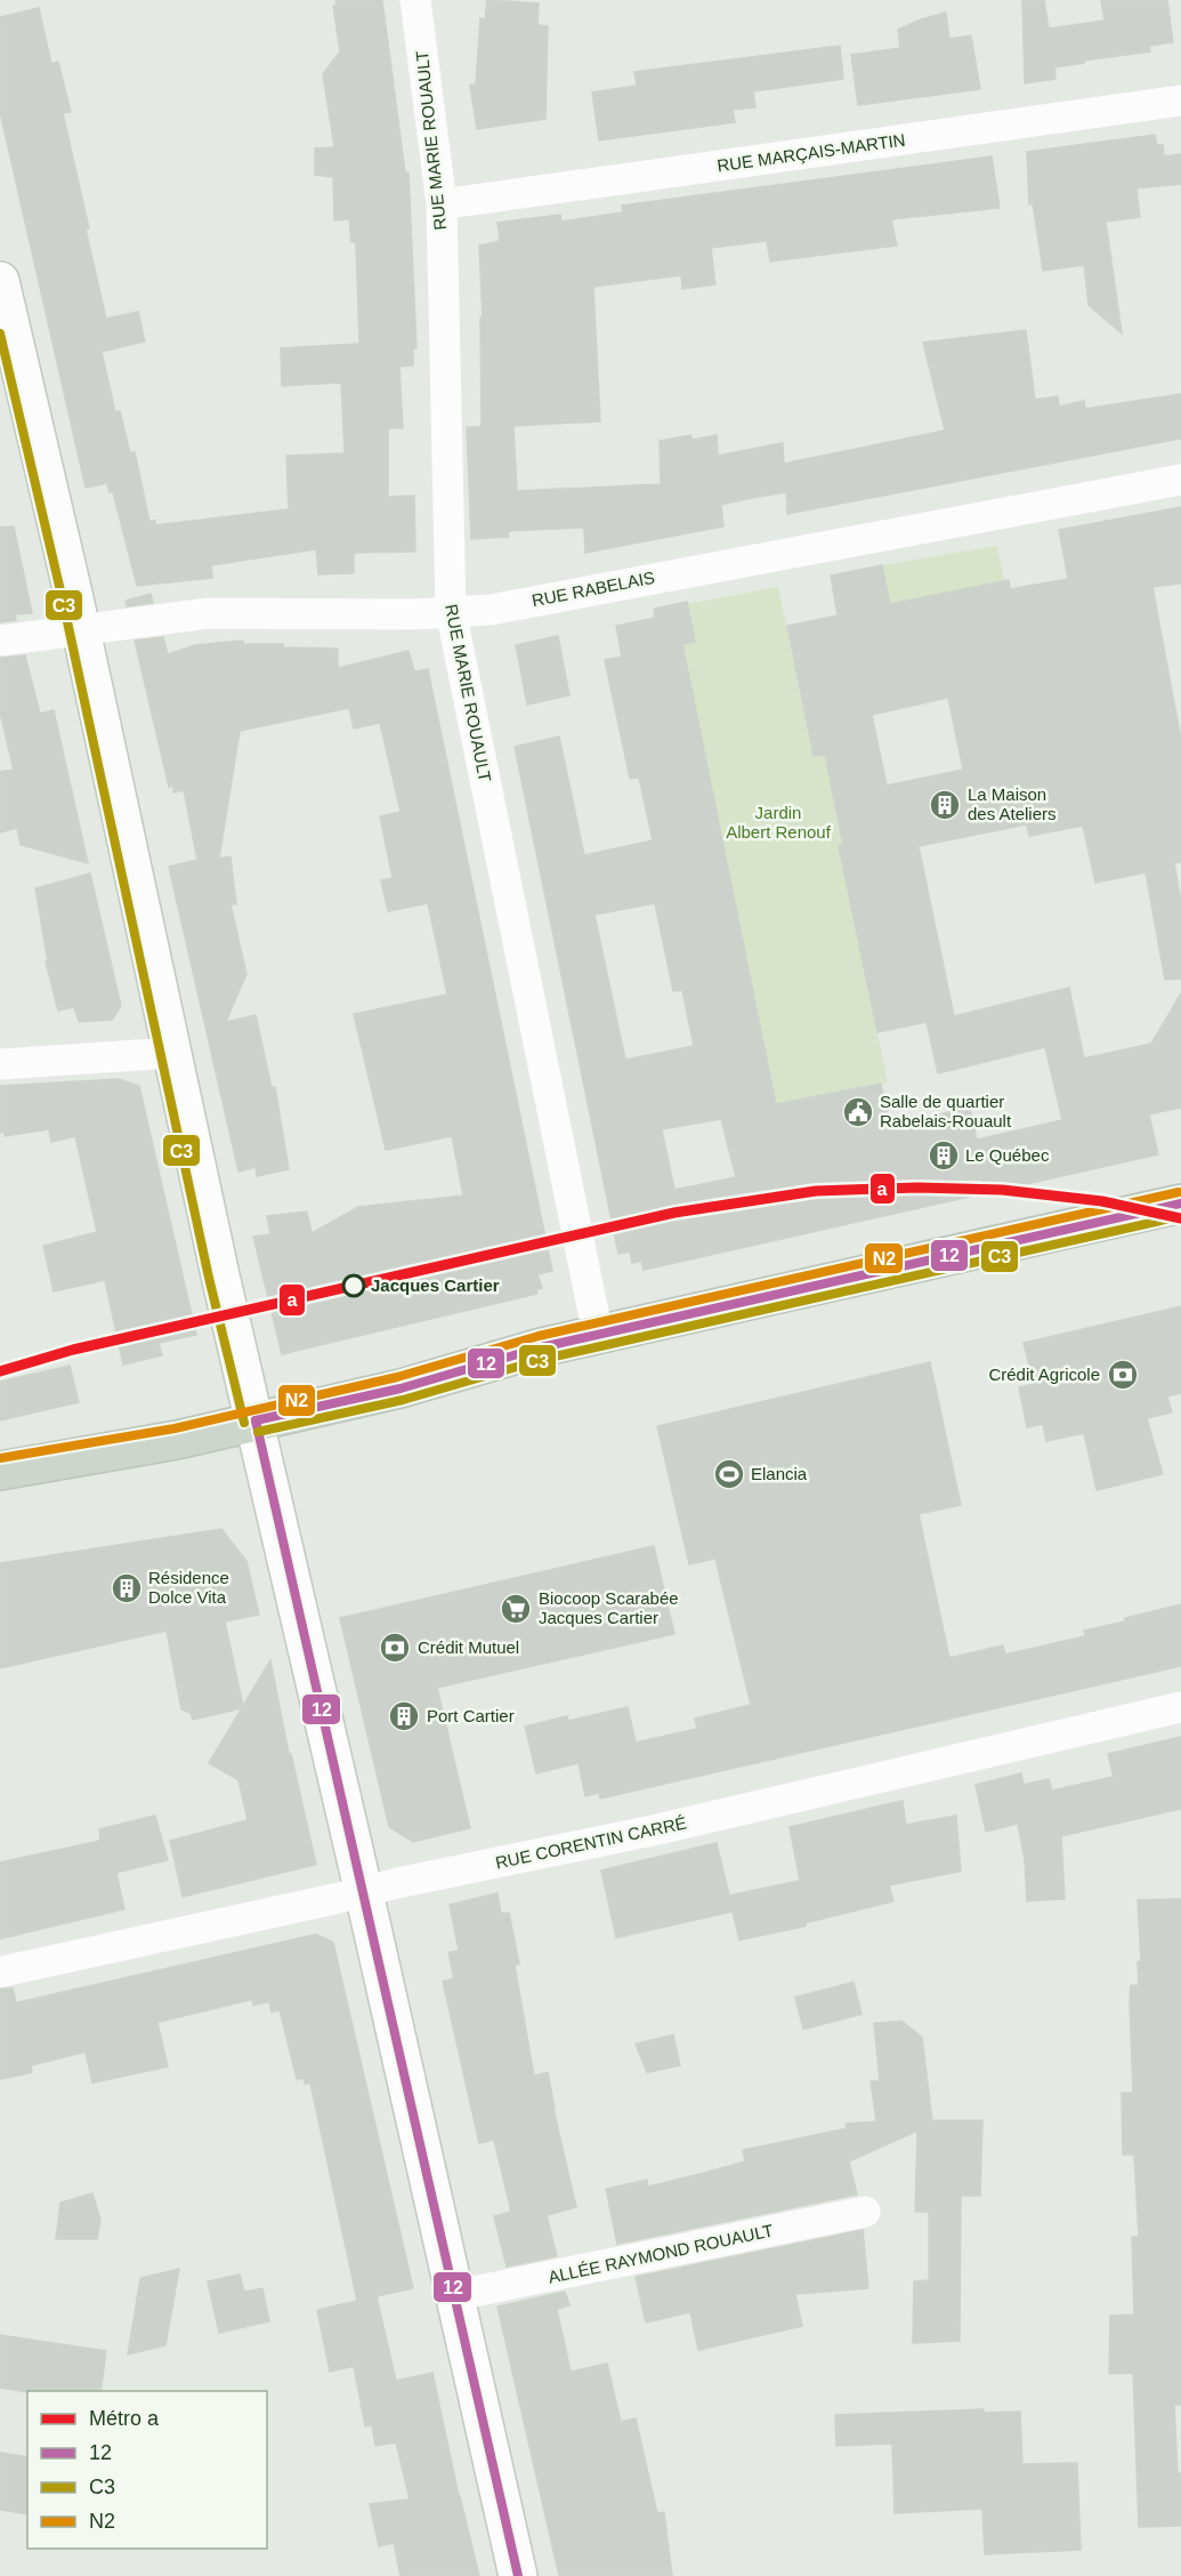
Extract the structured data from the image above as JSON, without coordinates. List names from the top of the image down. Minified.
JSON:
{"streets":{"street":["RUE MARIE ROUAULT","RUE MARÇAIS-MARTIN","RUE RABELAIS","RUE CORENTIN CARRÉ","ALLÉE RAYMOND ROUAULT"]},"crossings":[["RUE MARIE ROUAULT","RUE MARÇAIS-MARTIN"],["RUE MARIE ROUAULT","RUE RABELAIS"]],"parks":["Jardin Albert Renouf"],"places":{"building":["La Maison des Ateliers","Le Québec","Résidence Dolce Vita","Port Cartier"],"public building":["Salle de quartier Rabelais-Rouault"],"other":["Jacques Cartier"],"bank":["Crédit Agricole","Crédit Mutuel"],"sports":["Elancia"],"supermarket":["Biocoop Scarabée Jacques Cartier"]},"lines":["transit line C3","metro line a","transit line N2","transit line 12"],"legend":["Métro a","12","C3","N2"]}
